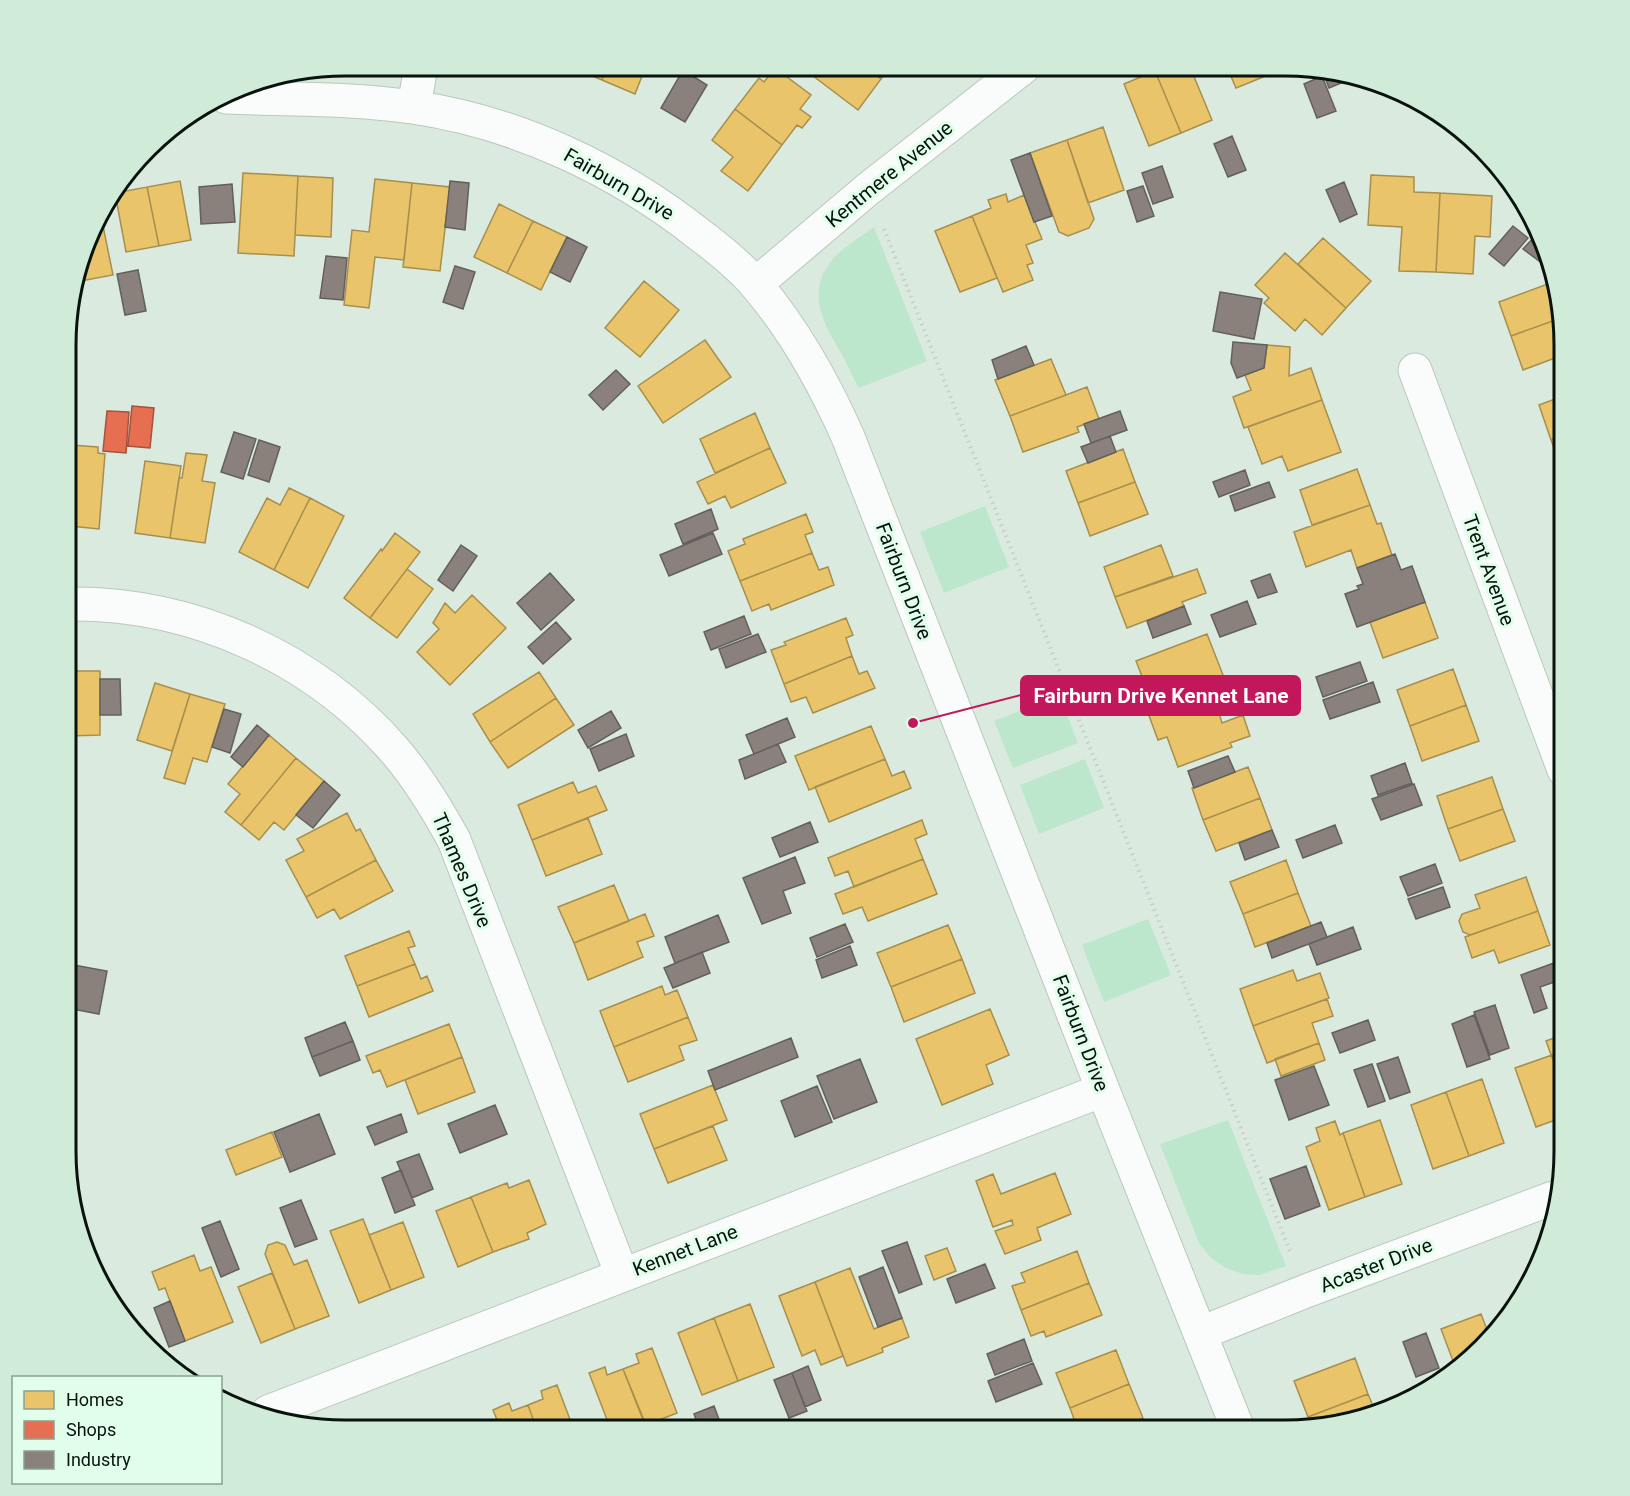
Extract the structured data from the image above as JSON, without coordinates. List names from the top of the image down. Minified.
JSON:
{"streets":{"street":["Kentmere Avenue","Fairburn Drive","Trent Avenue","Thames Drive","Kennet Lane","Acaster Drive"]},"crossings":[["Kentmere Avenue","Fairburn Drive"],["Fairburn Drive","Kennet Lane"],["Fairburn Drive","Acaster Drive"],["Thames Drive","Kennet Lane"]],"places":["Fairburn Drive Kennet Lane"],"legend":["Homes","Shops","Industry"]}
